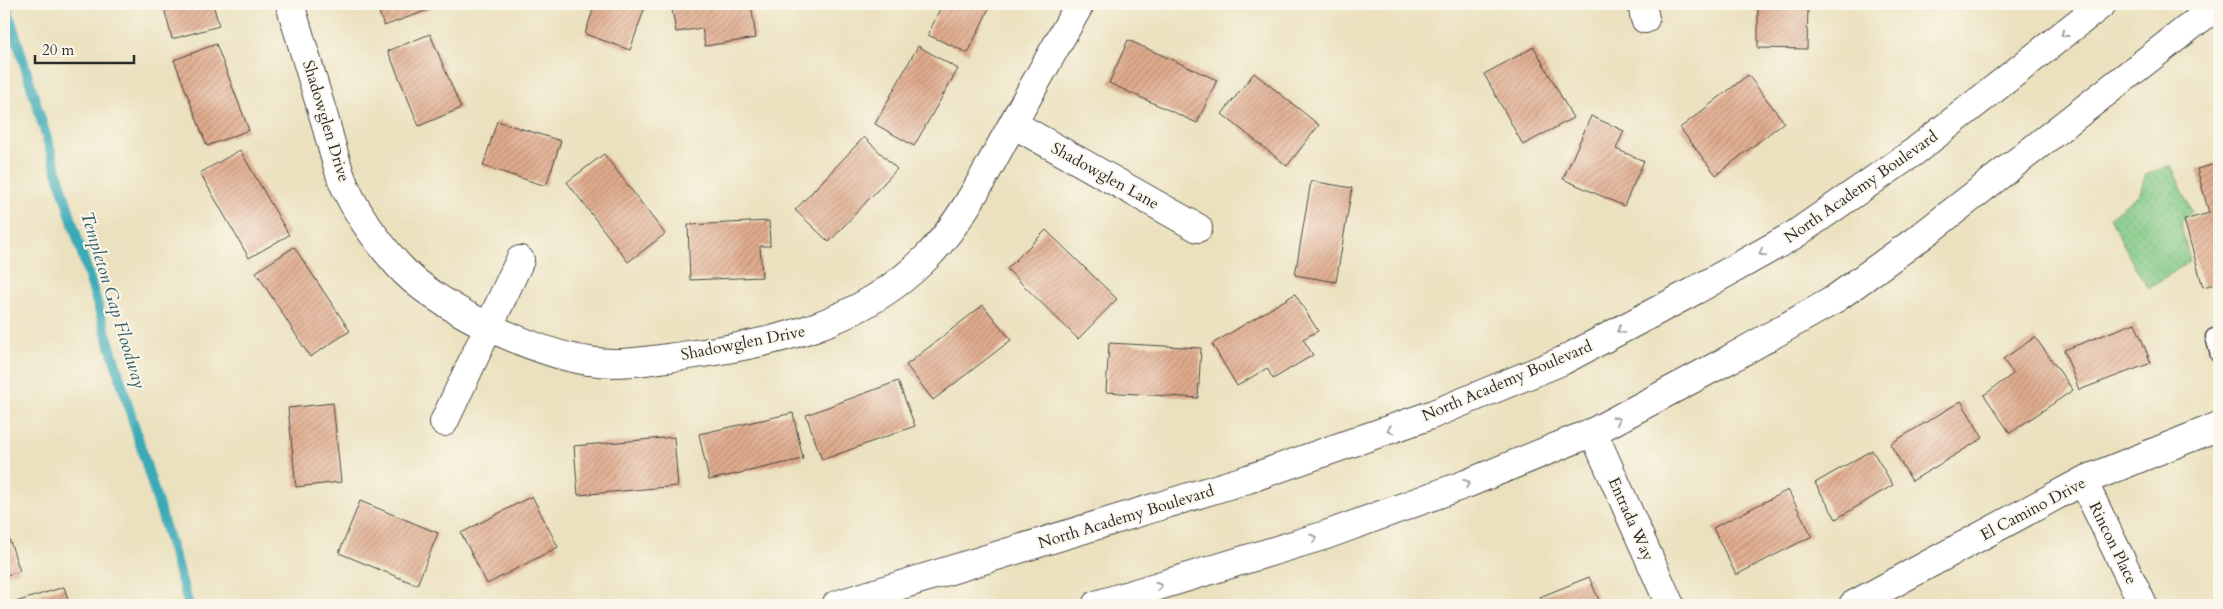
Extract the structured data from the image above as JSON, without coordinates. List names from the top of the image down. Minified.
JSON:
{"streets":{"main road":["Shadowglen Drive","Shadowglen Lane","North Academy Boulevard","El Camino Drive","Entrada Way","Rincon Place"]},"crossings":[["Shadowglen Drive","Shadowglen Lane"],["El Camino Drive","Rincon Place"]],"water":["Templeton Gap Floodway"],"scale_bar":"20 m"}
